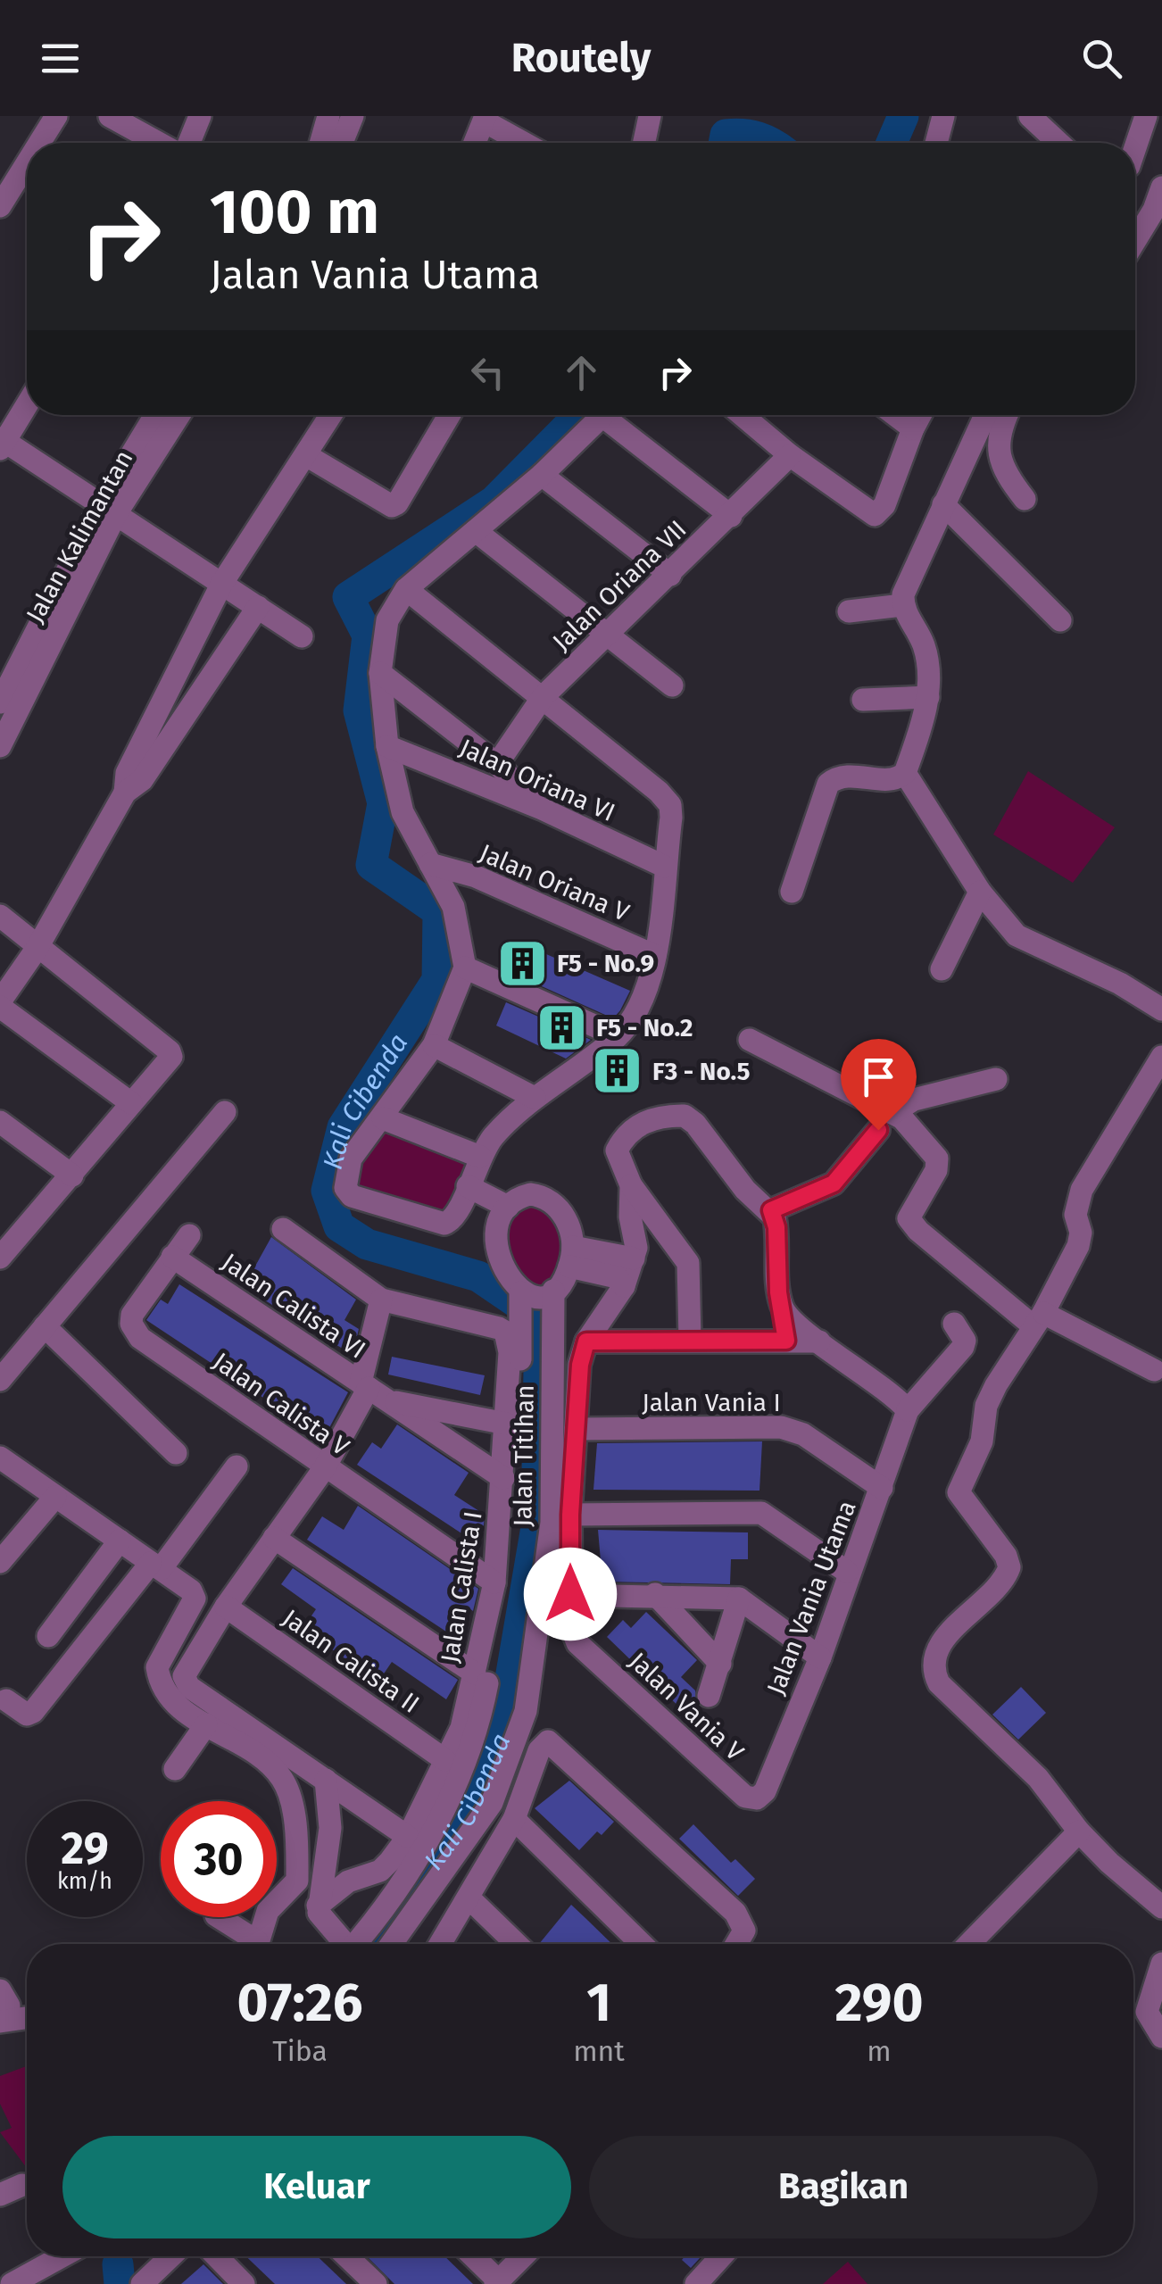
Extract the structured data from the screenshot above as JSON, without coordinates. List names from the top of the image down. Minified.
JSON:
{"streets":{"street":["Jalan Kalimantan","Jalan Oriana VII","Jalan Oriana VI","Jalan Oriana V","Jalan Calista VI","Jalan Vania I","Jalan Calista V","Jalan Titihan","Jalan Calista I","Jalan Vania Utama","Jalan Calista II","Jalan Vania V"]},"crossings":[["Jalan Calista VI","Jalan Calista V"],["Jalan Calista VI","Jalan Calista I"],["Jalan Vania I","Jalan Vania Utama"],["Jalan Calista V","Jalan Calista I"],["Jalan Calista I","Jalan Calista II"],["Jalan Vania Utama","Jalan Vania V"]],"water":["Kali Cibenda"],"places":{"building":["F5 - No.9","F5 - No.2","F3 - No.5"]},"page":{"header":"Routely","turn":["100 m","Jalan Vania Utama"],"speed":"29 km/h","limit":"30","eta":["07:26","Tiba","1","mnt","290","m"],"buttons":["Keluar","Bagikan"]}}
